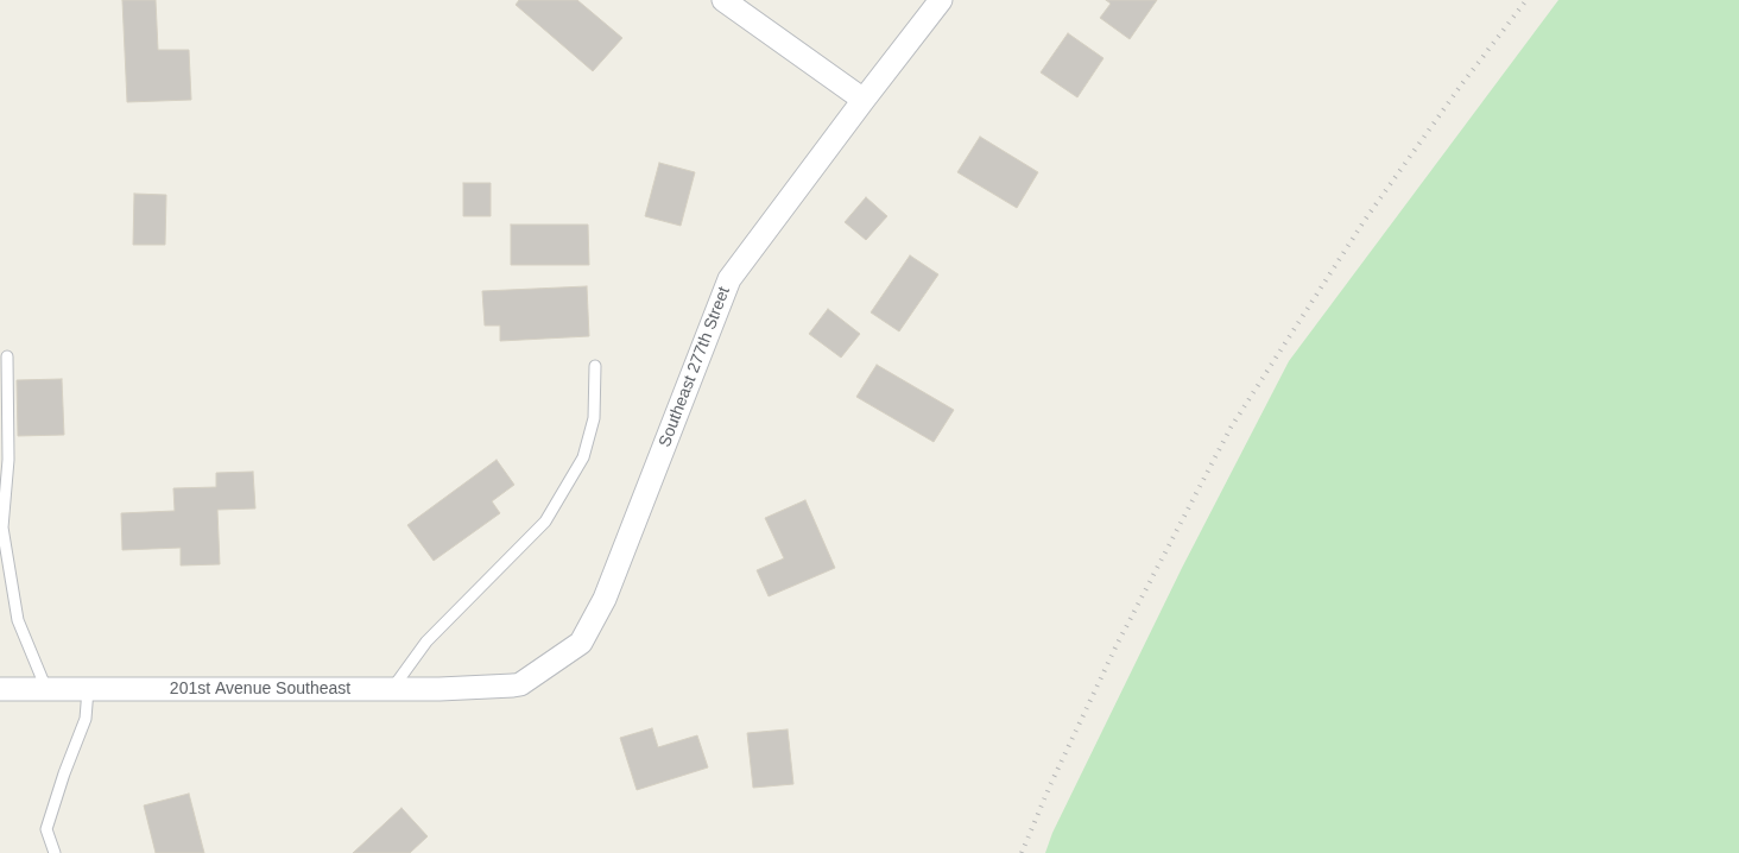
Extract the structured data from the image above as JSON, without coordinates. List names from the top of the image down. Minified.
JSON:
{"streets":{"street":["Southeast 277th Street","201st Avenue Southeast"]},"crossings":[["Southeast 277th Street","201st Avenue Southeast"]]}
